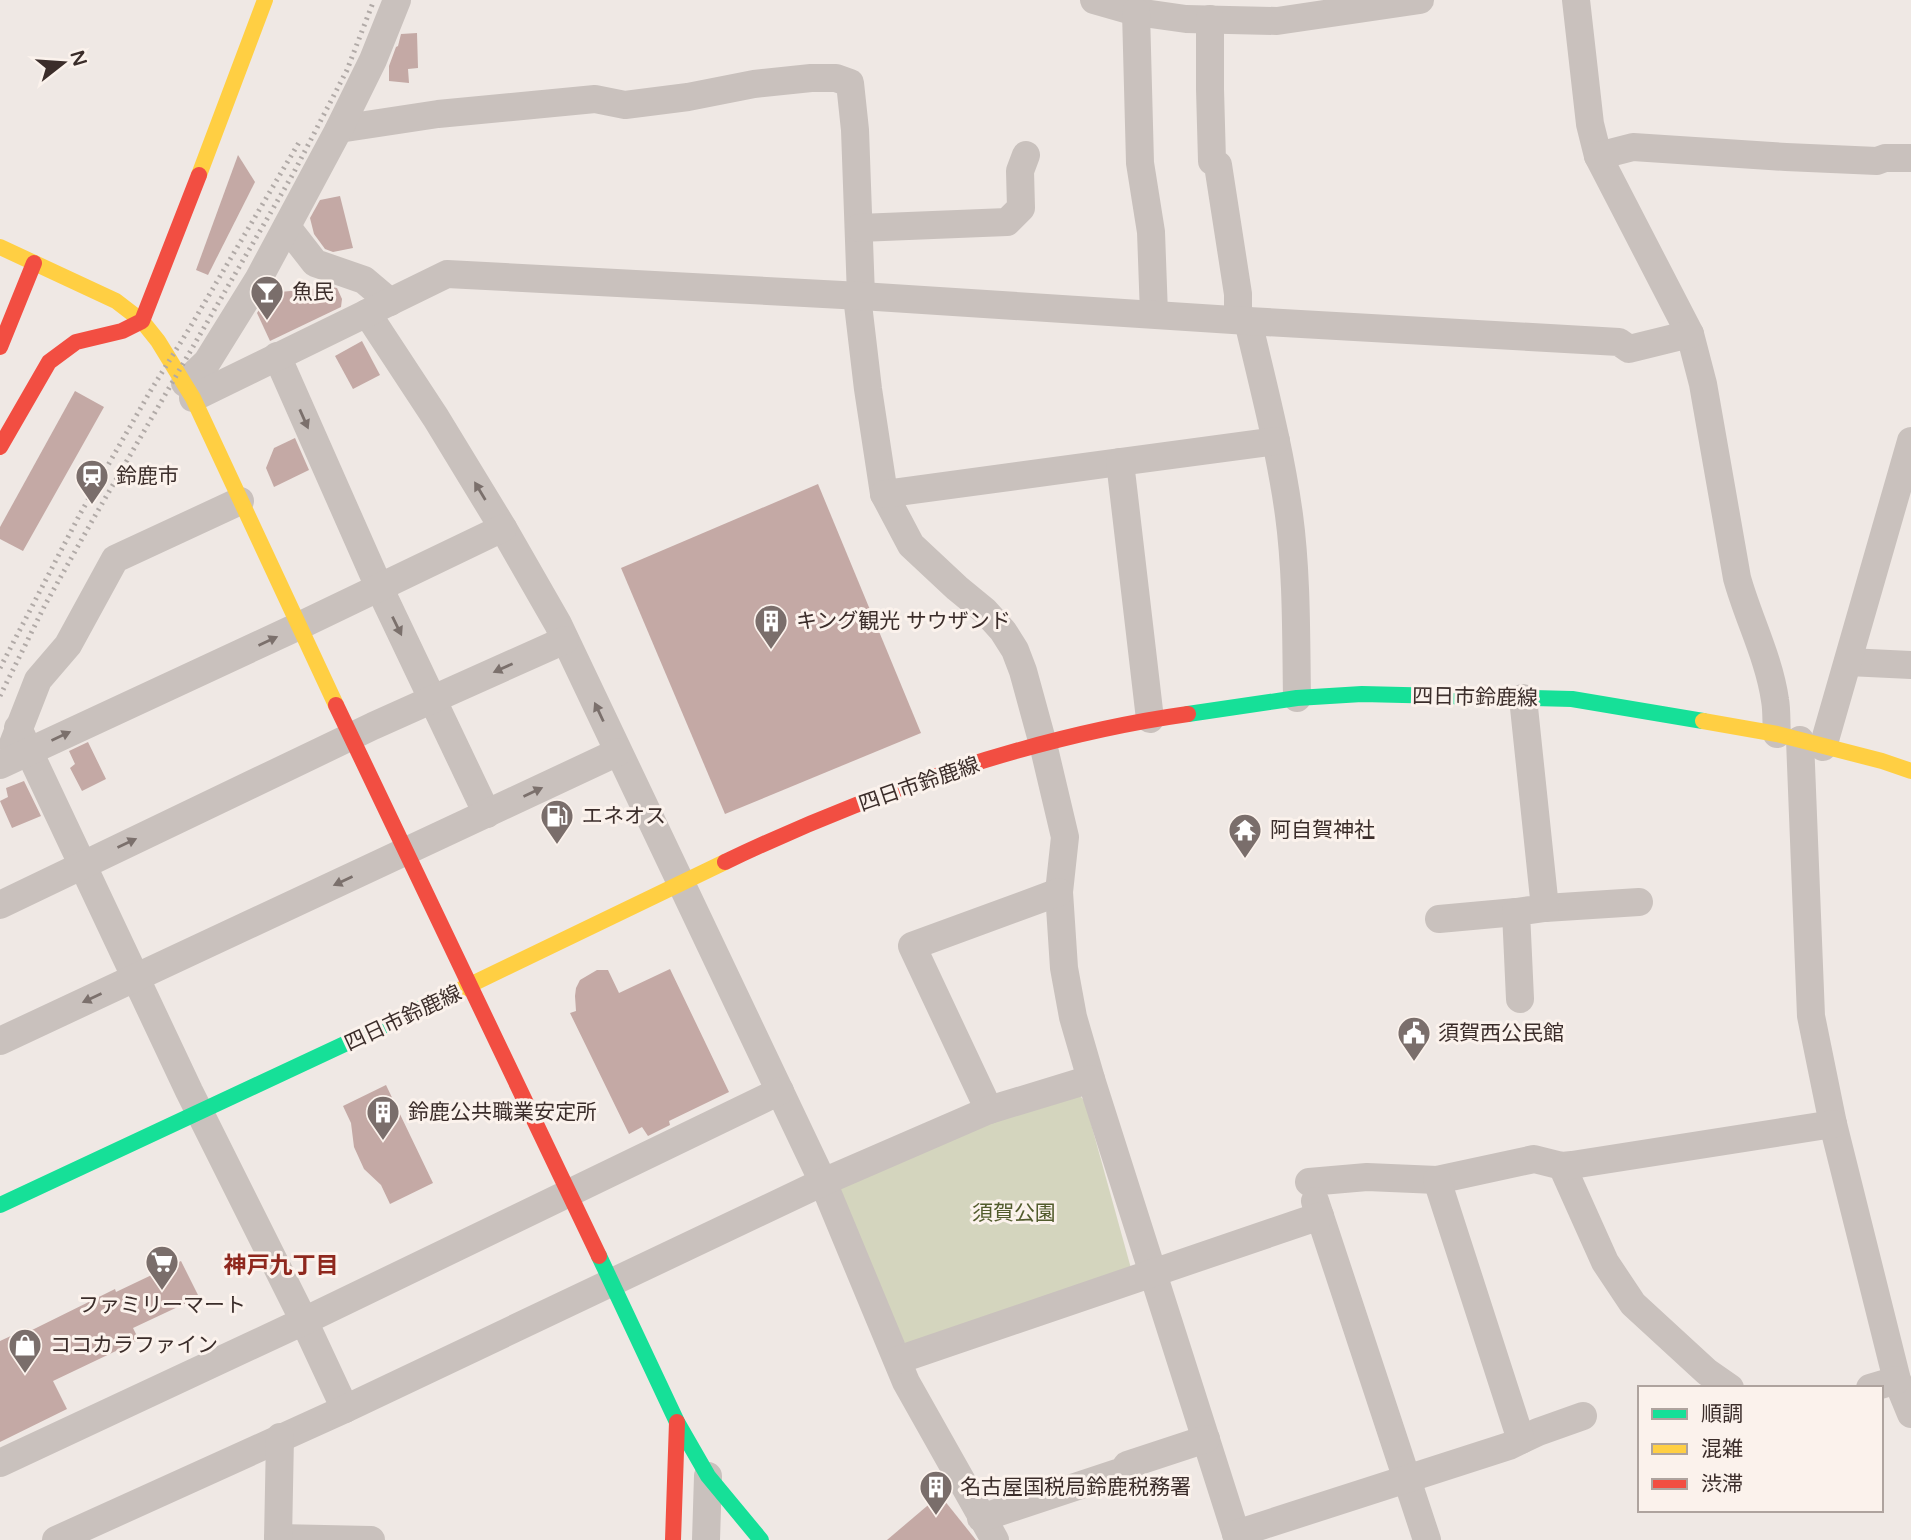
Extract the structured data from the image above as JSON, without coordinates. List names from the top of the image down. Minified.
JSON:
{"streets":{"street":["四日市鈴鹿線"]},"districts":["神戸九丁目"],"parks":["須賀公園"],"places":{"bar":["魚民"],"station":["鈴鹿市"],"building":["キング観光 サウザンド","鈴鹿公共職業安定所","名古屋国税局鈴鹿税務署"],"fuel station":["エネオス"],"temple":["阿自賀神社"],"public building":["須賀西公民館"],"supermarket":["ファミリーマート"],"shop":["ココカラファイン"]},"legend":["順調","混雑","渋滞"],"north":"right"}
